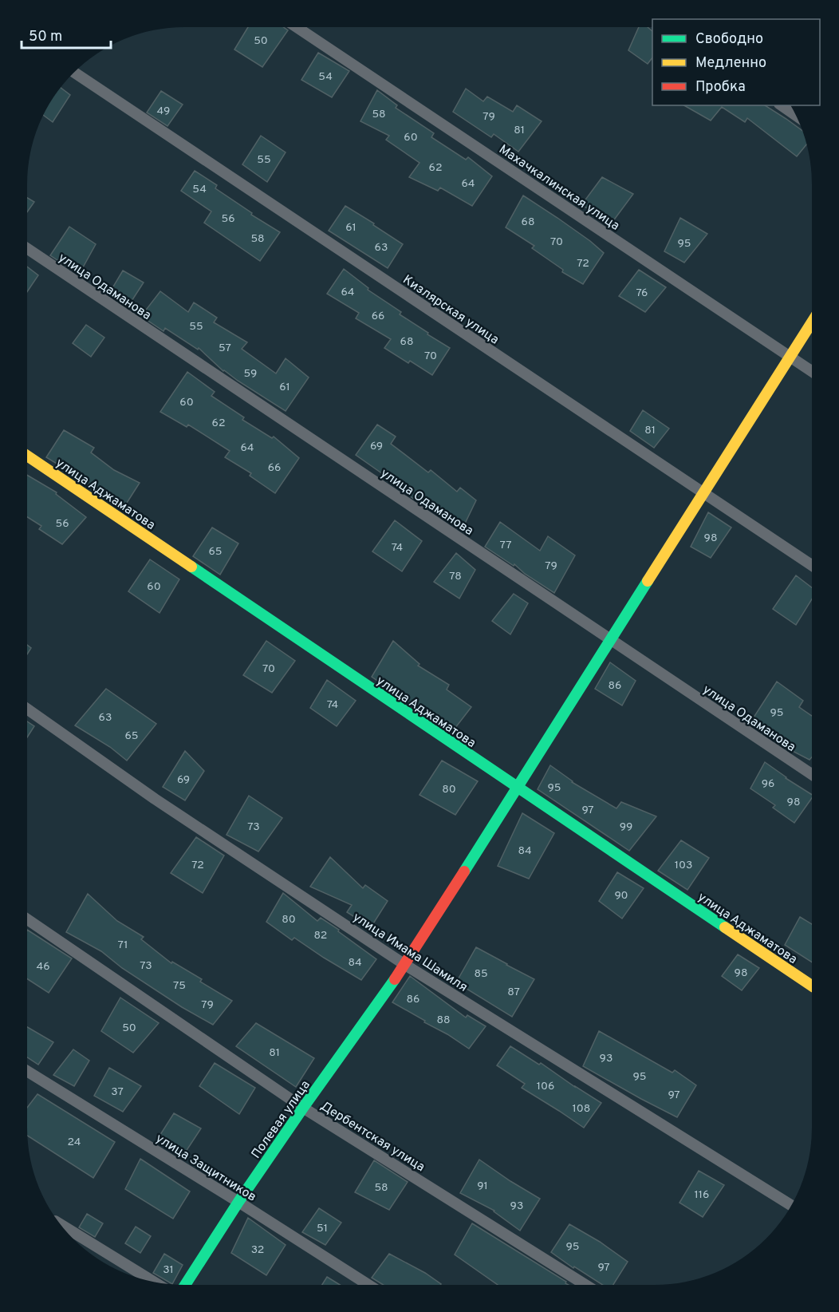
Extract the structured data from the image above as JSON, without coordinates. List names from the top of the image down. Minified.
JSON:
{"streets":{"street":["Махачкалинская улица","улица Одаманова","Кизлярская улица","улица Аджаматова","улица Имама Шамиля","Полевая улица","Дербентская улица","улица Защитников"]},"crossings":[["Махачкалинская улица","Полевая улица"],["улица Одаманова","Полевая улица"],["Кизлярская улица","Полевая улица"],["улица Аджаматова","Полевая улица"],["улица Имама Шамиля","Полевая улица"],["Полевая улица","Дербентская улица"],["Полевая улица","улица Защитников"]],"house_numbers":["50","54","49","58","79","81","60","55","62","64","54","56","68","61","58","70","95","63","72","64","76","66","55","68","57","70","59","61","60","62","81","69","64","66","56","98","77","74","65","79","78","60","70","86","74","95","63","65","69","96","95","80","98","97","73","99","84","72","103","90","80","82","71","84","73","46","98","85","75","87","86","79","88","50","81","93","95","106","37","97","108","24","91","58","116","93","51","95","32","97","31"],"legend":["Свободно","Медленно","Пробка"],"scale_bar":"50 m"}
